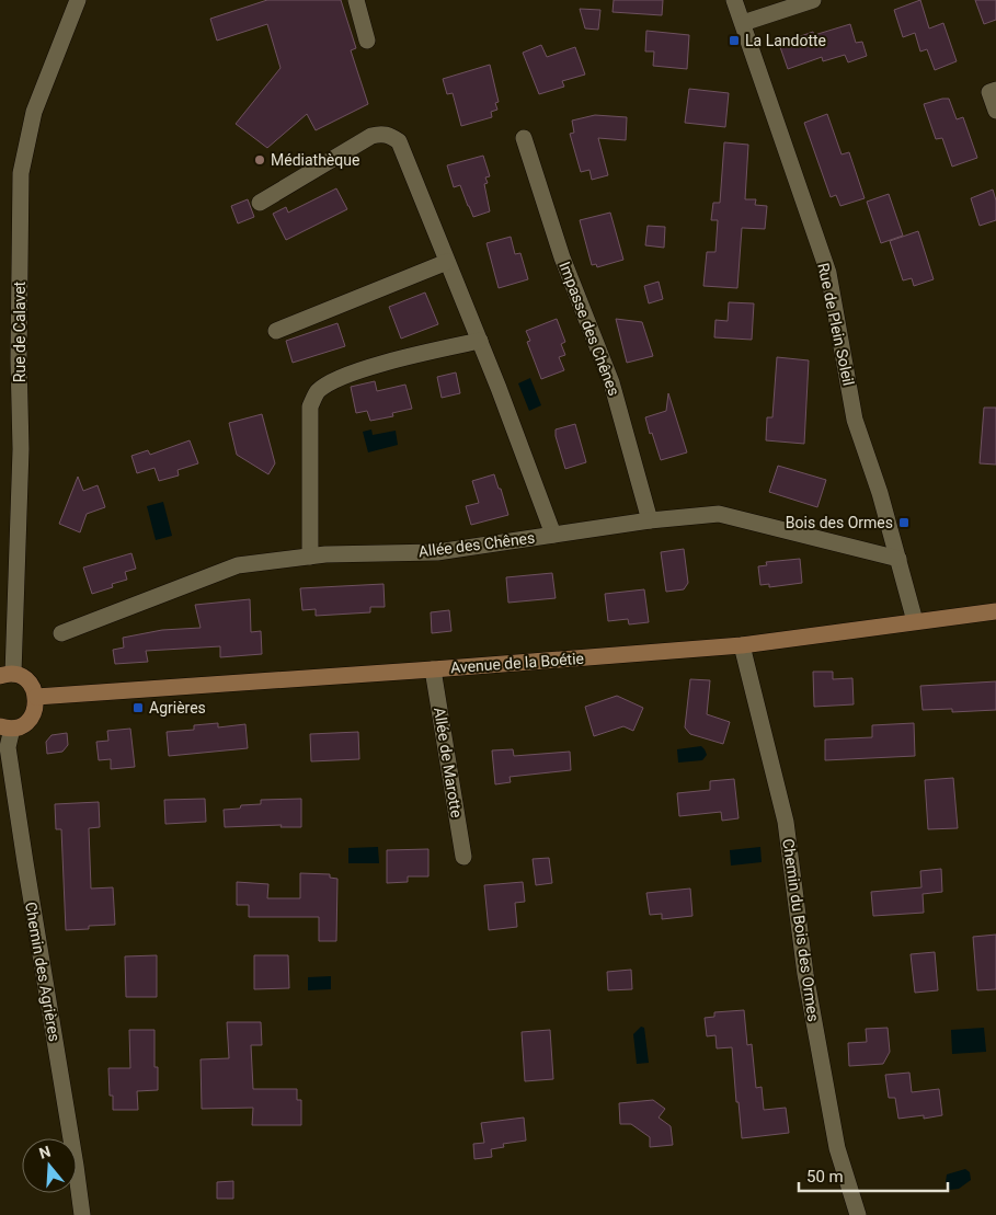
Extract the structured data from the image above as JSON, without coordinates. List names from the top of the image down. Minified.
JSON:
{"streets":{"main road":["Avenue de la Boétie"],"street":["Rue de Plein Soleil","Impasse des Chênes","Rue de Calavet","Allée des Chênes","Allée de Marotte","Chemin du Bois des Ormes","Chemin des Agrières"]},"crossings":[["Rue de Plein Soleil","Allée des Chênes"],["Rue de Plein Soleil","Avenue de la Boétie"],["Impasse des Chênes","Allée des Chênes"],["Avenue de la Boétie","Allée de Marotte"],["Avenue de la Boétie","Chemin du Bois des Ormes"]],"places":{"transit":["La Landotte","Bois des Ormes","Agrières"],"other":["Médiathèque"]},"scale_bar":"50 m","north":"top"}
